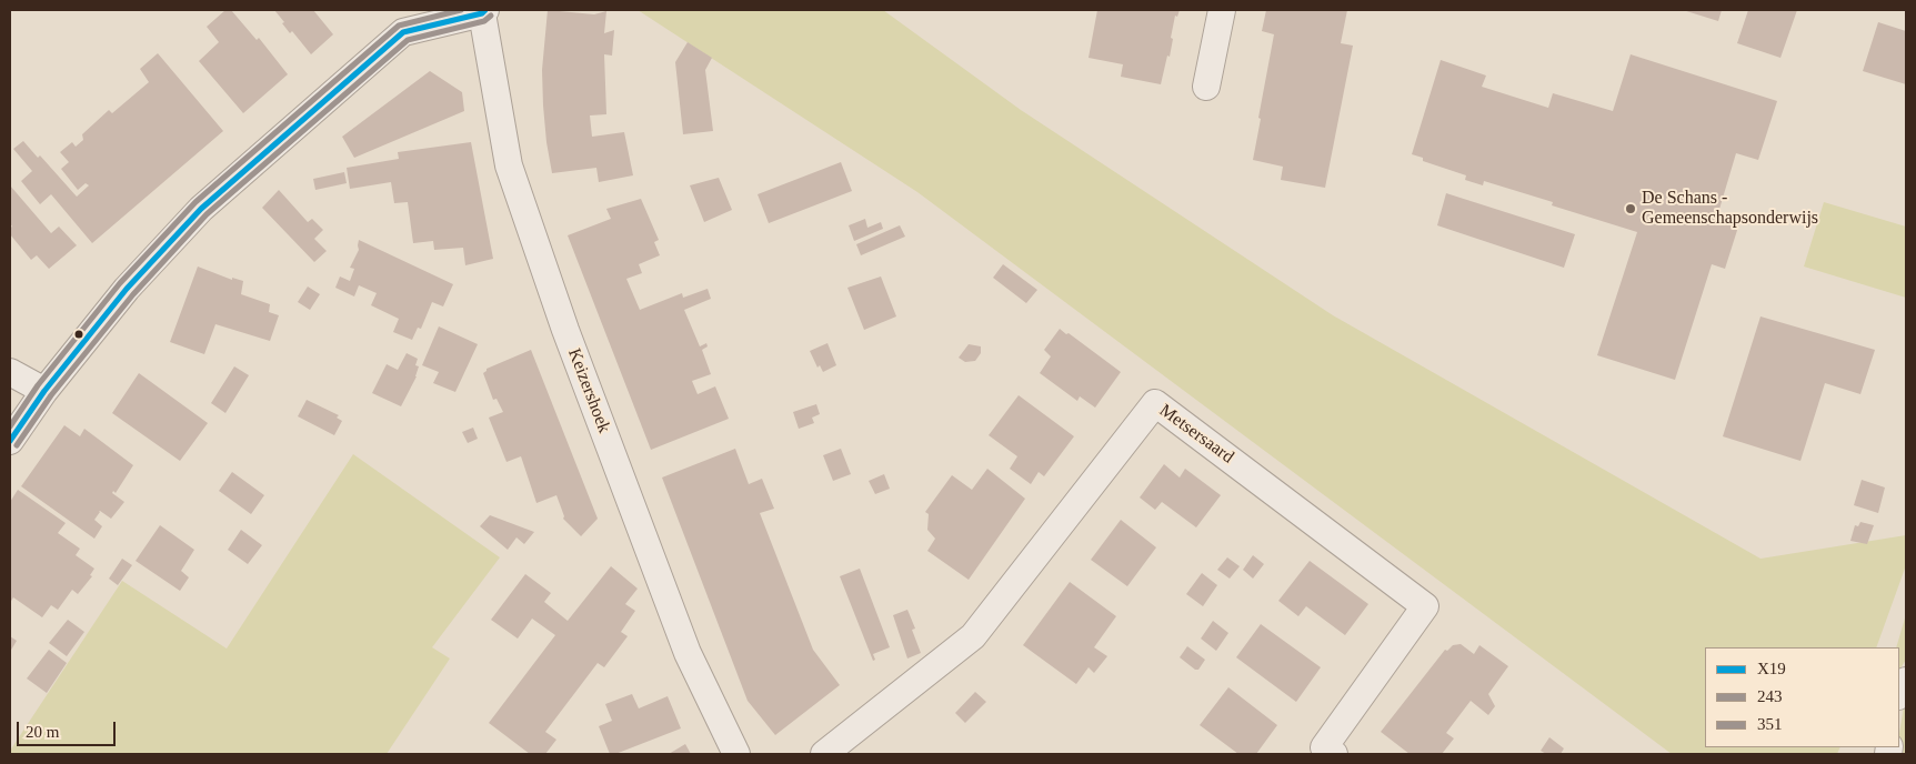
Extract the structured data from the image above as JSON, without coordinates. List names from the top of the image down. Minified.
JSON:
{"streets":{"street":["Keizershoek","Metsersaard"]},"places":["De Schans - Gemeenschapsonderwijs"],"lines":["transit line X19","transit line 351","transit line 243"],"legend":["X19","243","351"],"scale_bar":"20 m"}
